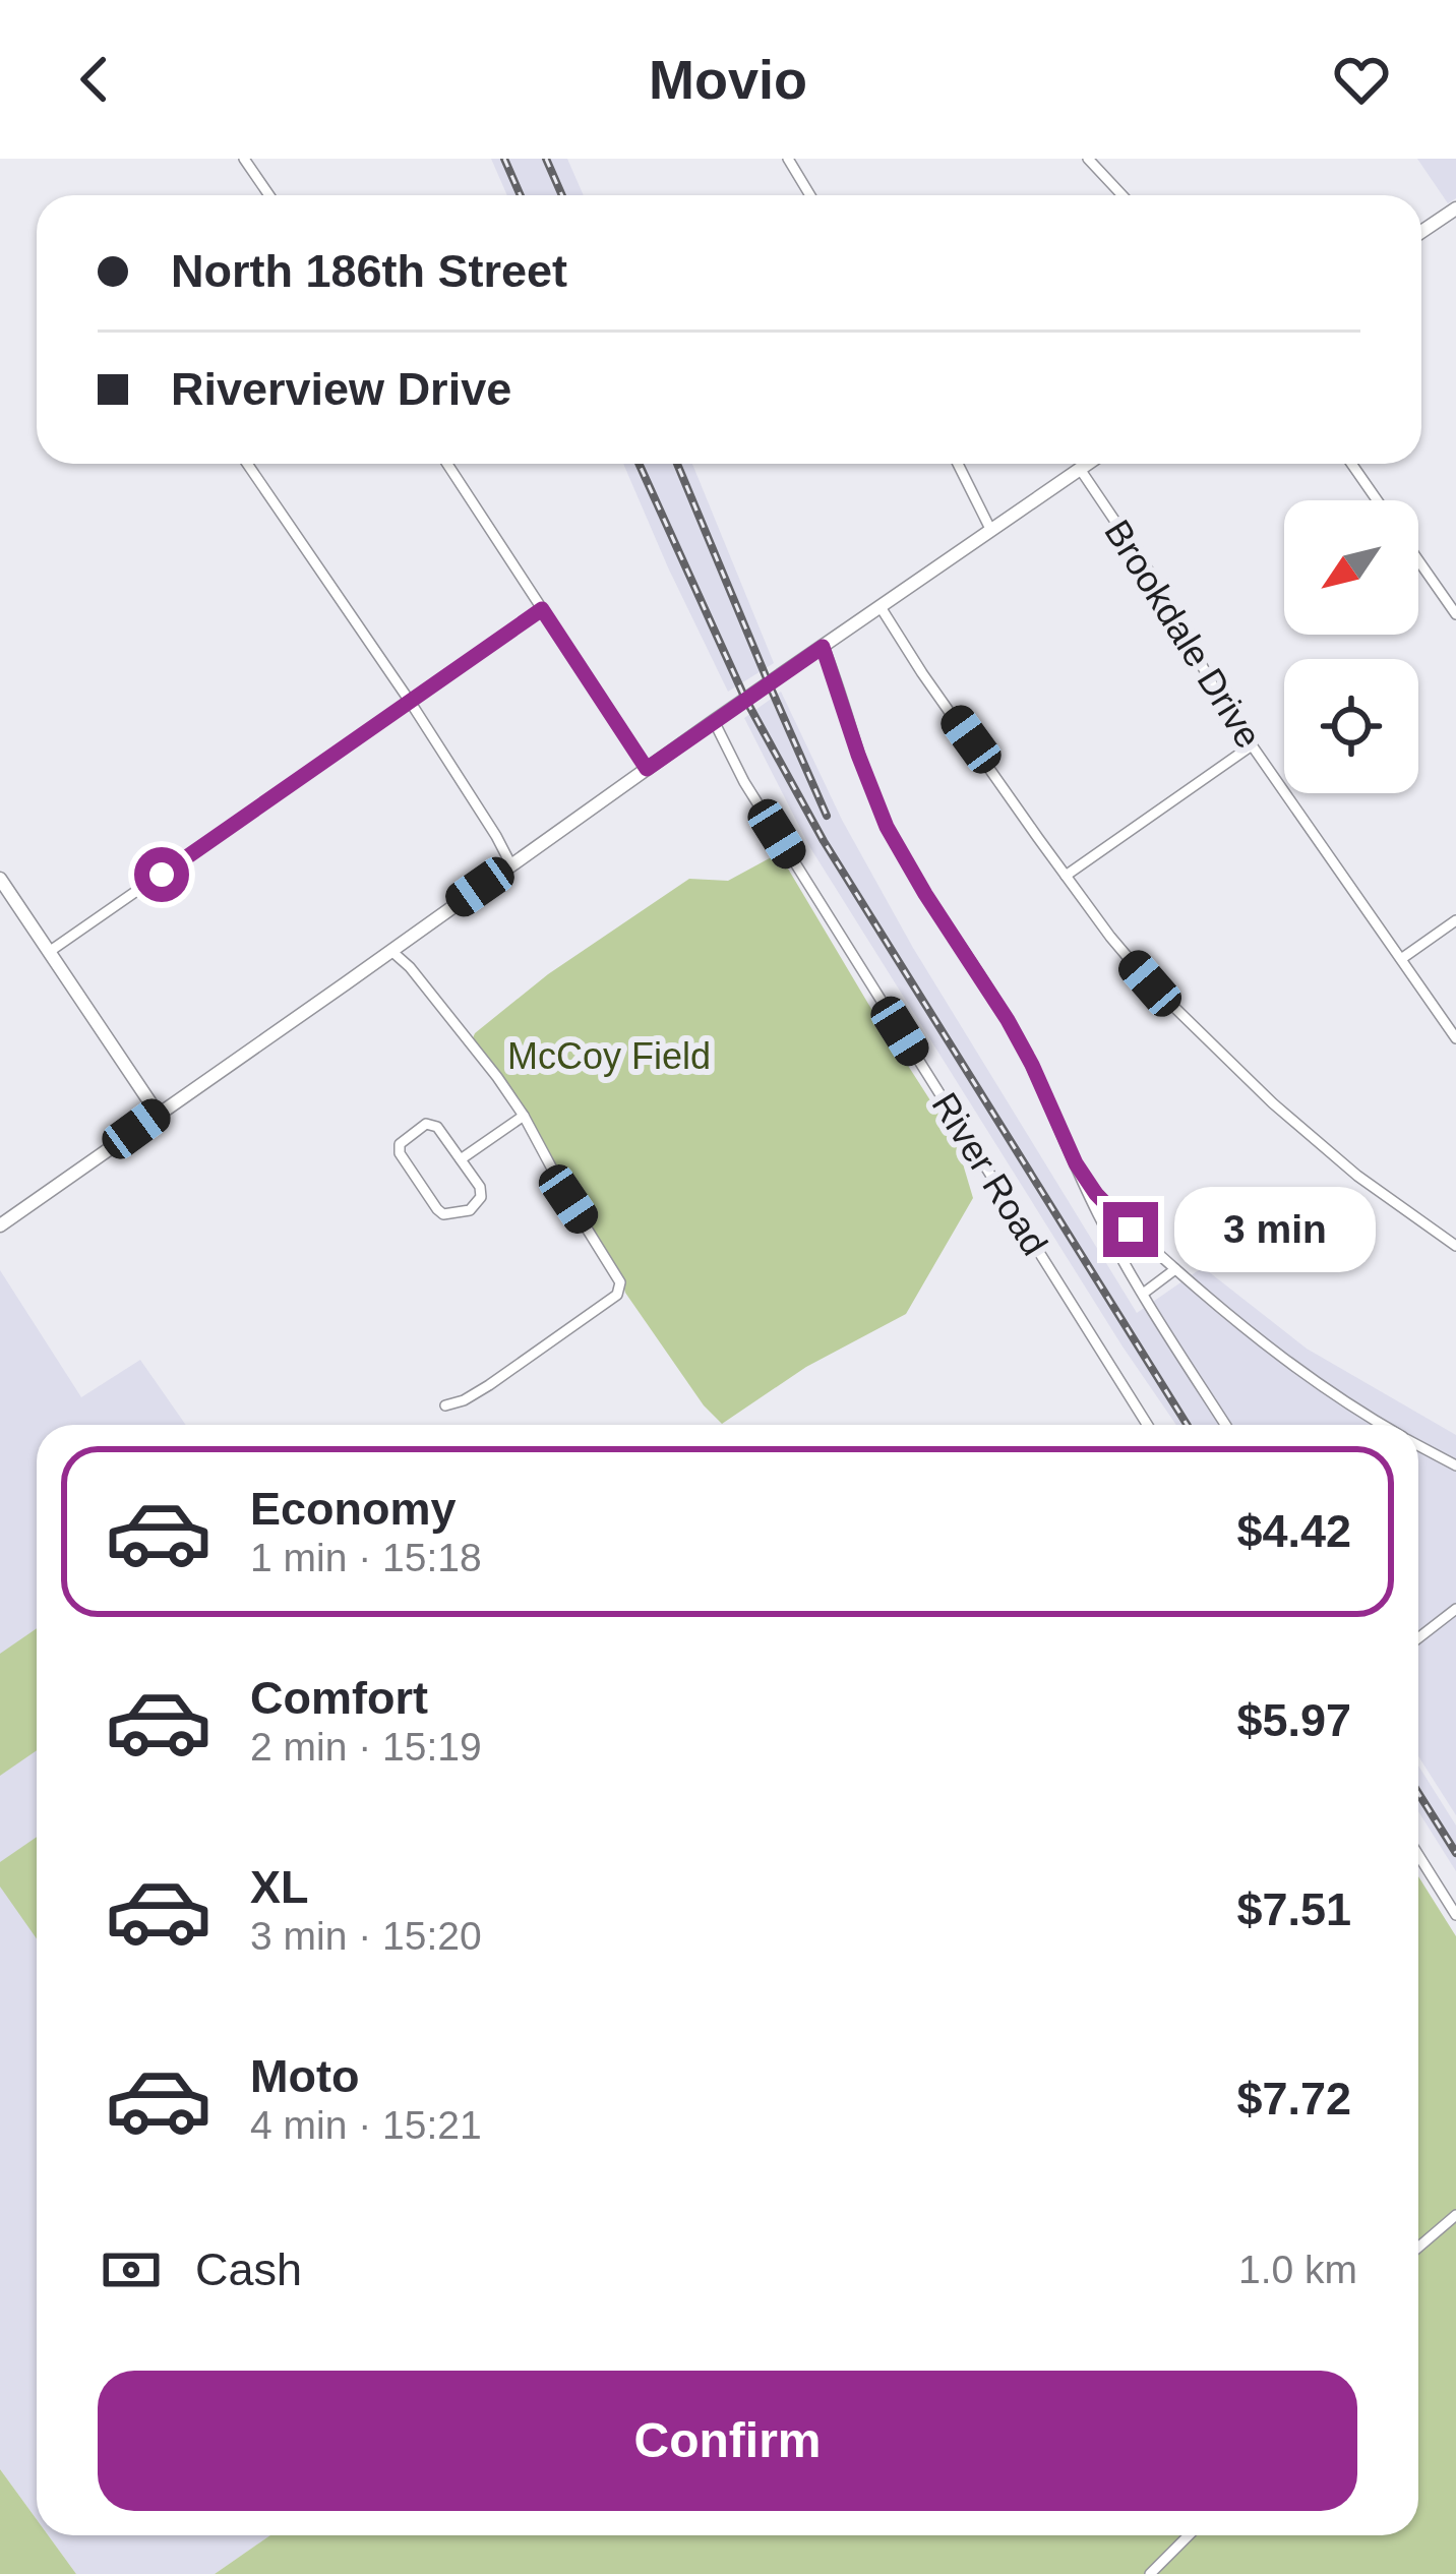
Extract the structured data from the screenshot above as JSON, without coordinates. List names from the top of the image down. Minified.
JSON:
{"streets":{"street":["Brookdale Drive","River Road"]},"parks":["McCoy Field"],"north":"bottom left","page":{"header":"Movio","banner":["North 186th Street","Riverview Drive"],"bubble":"3 min","list":[{"name":"Economy","note":"1 min · 15:18","value":"$4.42"},{"name":"Comfort","note":"2 min · 15:19","value":"$5.97"},{"name":"XL","note":"3 min · 15:20","value":"$7.51"},{"name":"Moto","note":"4 min · 15:21","value":"$7.72"}],"pay":["Cash","1.0 km"],"buttons":"Confirm"}}
